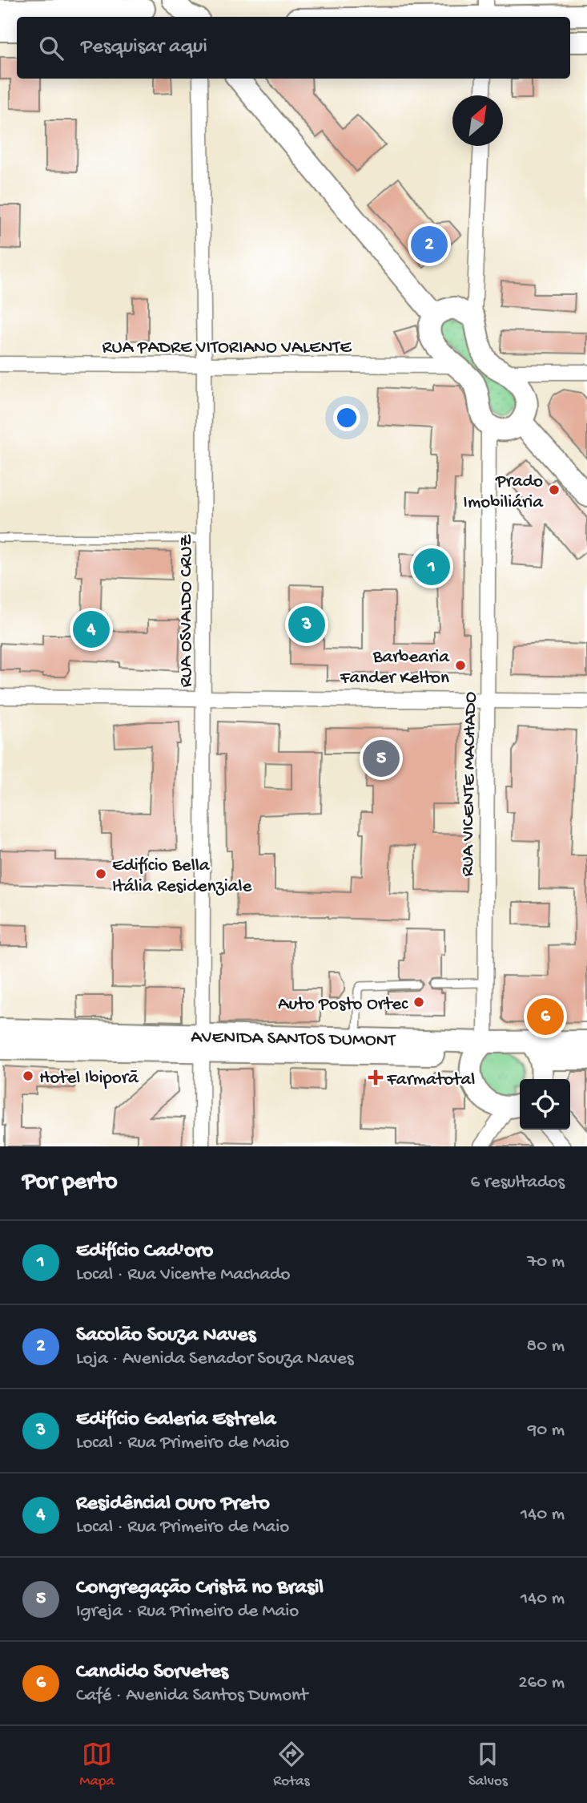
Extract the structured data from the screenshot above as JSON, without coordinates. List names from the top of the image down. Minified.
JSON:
{"streets":{"street":["RUA PADRE VITORIANO VALENTE","RUA OSVALDO CRUZ","RUA VICENTE MACHADO","AVENIDA SANTOS DUMONT"]},"crossings":[["RUA PADRE VITORIANO VALENTE","RUA OSVALDO CRUZ"],["RUA OSVALDO CRUZ","AVENIDA SANTOS DUMONT"],["RUA VICENTE MACHADO","AVENIDA SANTOS DUMONT"]],"places":{"other":["Prado Imobiliária","Barbearia Fander Kelton","Edifício Bella Itália Residenziale","Auto Posto Ortec","Hotel Ibiporã"],"health":["Farmatotal"]},"north":"top right","page":{"search":"Pesquisar aqui","pins":["2","1","3","4","5","6"],"heading":["Por perto","6 resultados"],"list":[{"mark":"1","name":"Edifício Cad'oro","note":"Local · Rua Vicente Machado","value":"70 m"},{"mark":"2","name":"Sacolão Souza Naves","note":"Loja · Avenida Senador Souza Naves","value":"80 m"},{"mark":"3","name":"Edifício Galeria Estrela","note":"Local · Rua Primeiro de Maio","value":"90 m"},{"mark":"4","name":"Residêncial Ouro Preto","note":"Local · Rua Primeiro de Maio","value":"140 m"},{"mark":"5","name":"Congregação Cristã no Brasil","note":"Igreja · Rua Primeiro de Maio","value":"140 m"},{"mark":"6","name":"Candido Sorvetes","note":"Café · Avenida Santos Dumont","value":"260 m"}],"nav":["Mapa","Rotas","Salvos"]}}
